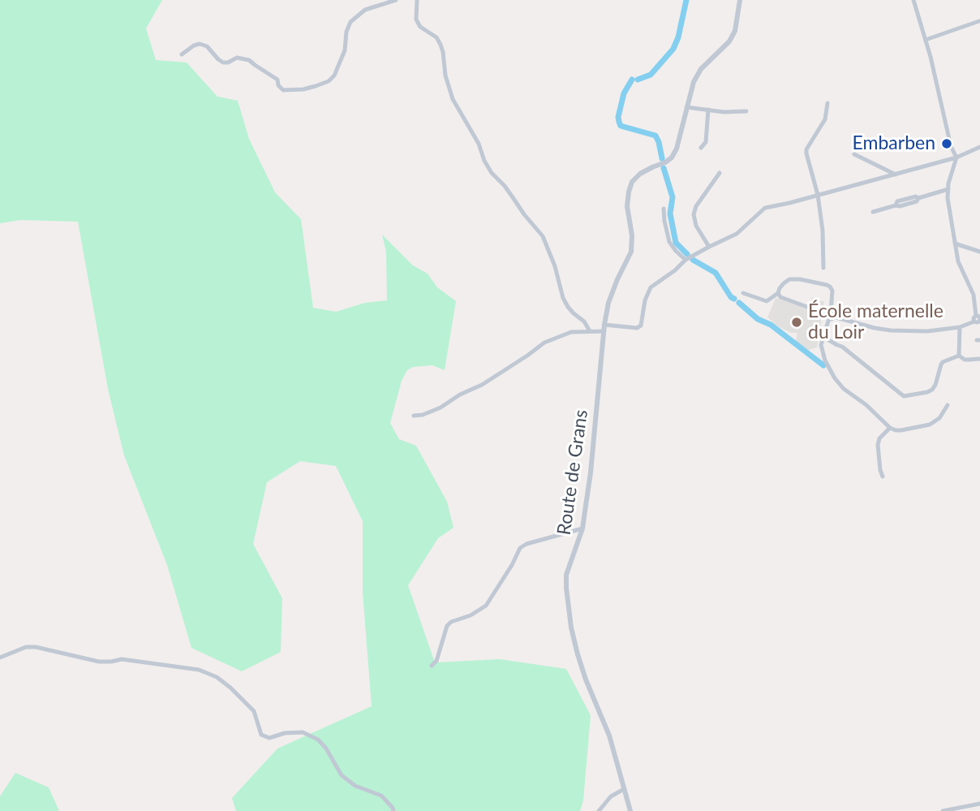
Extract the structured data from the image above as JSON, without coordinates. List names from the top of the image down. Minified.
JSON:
{"streets":{"street":["Route de Grans"]},"places":["Embarben","École maternelle du Loir"]}
